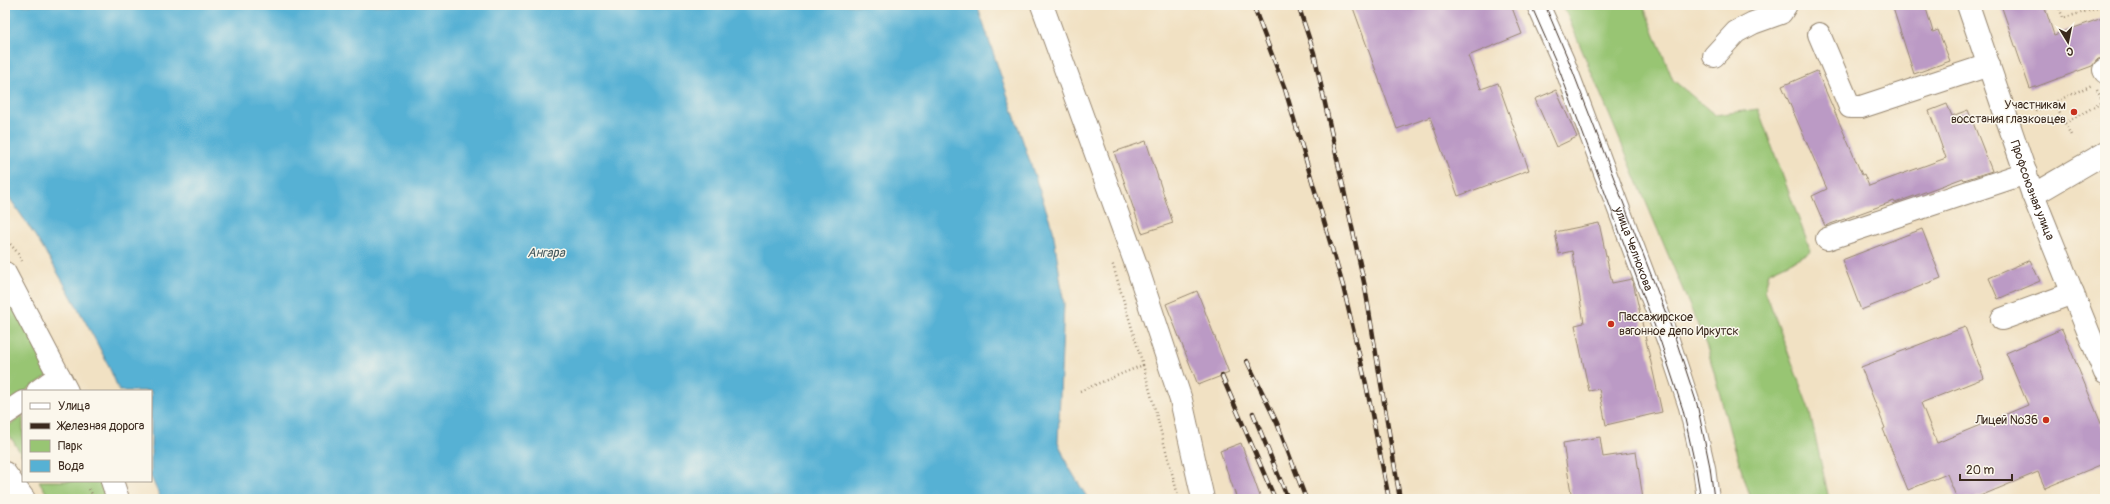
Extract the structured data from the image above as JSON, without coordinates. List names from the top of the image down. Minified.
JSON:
{"streets":{"street":["Профсоюзная улица","улица Челнокова"]},"water":["Ангара"],"places":["Участникам восстания глазковцев","Пассажирское вагонное депо Иркутск","Лицей №36"],"legend":["Улица","Железная дорога","Парк","Вода"],"scale_bar":"20 m","north":"bottom"}
